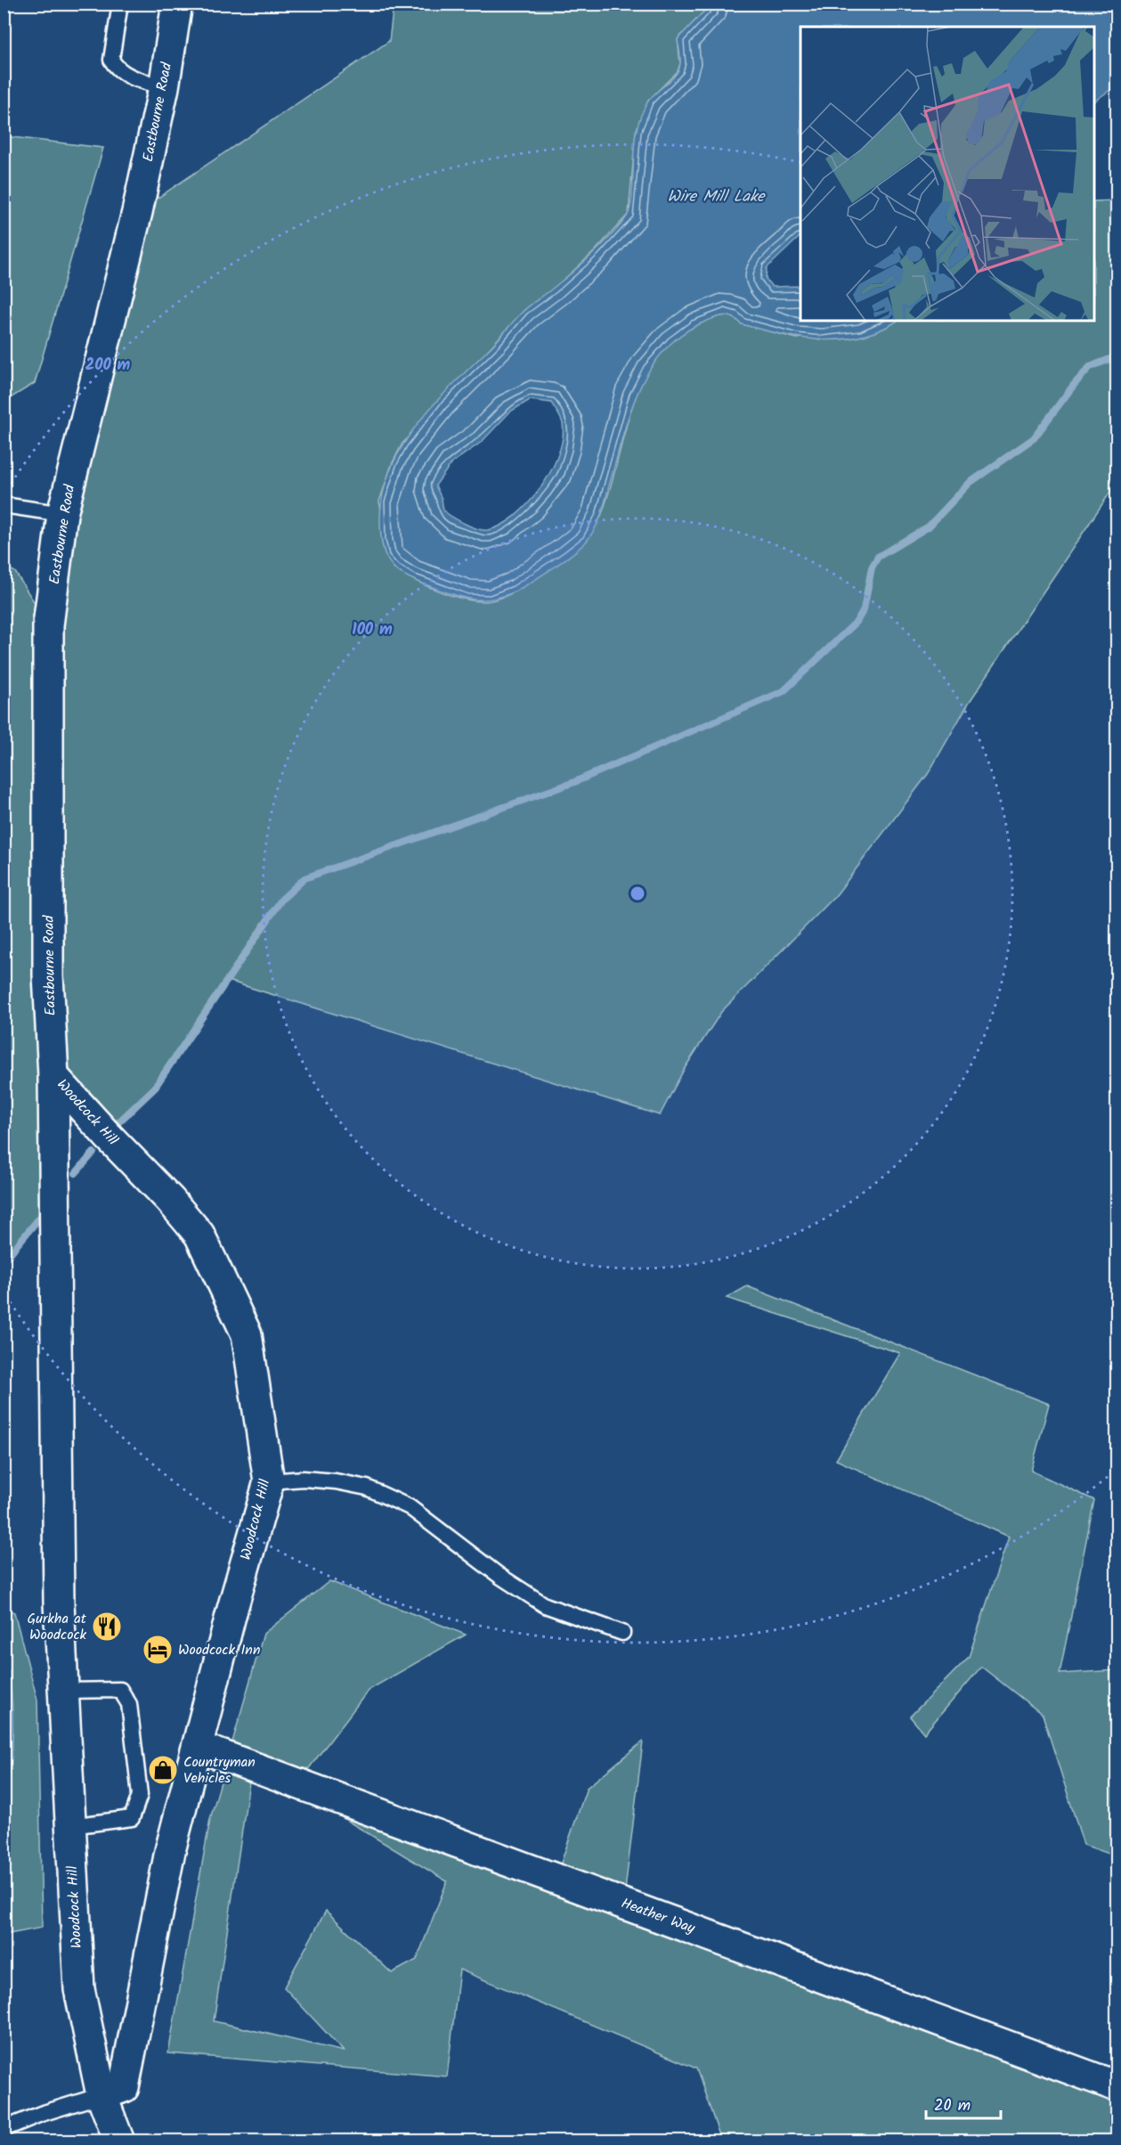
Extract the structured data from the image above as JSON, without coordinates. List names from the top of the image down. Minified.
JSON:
{"streets":{"main road":["Eastbourne Road","Woodcock Hill","Heather Way"]},"crossings":[["Eastbourne Road","Woodcock Hill"],["Woodcock Hill","Heather Way"]],"water":["Wire Mill Lake"],"places":{"restaurant":["Gurkha at Woodcock"],"hotel":["Woodcock Inn"],"shop":["Countryman Vehicles"]},"scale_bar":"20 m","rings":["200 m","100 m"]}
